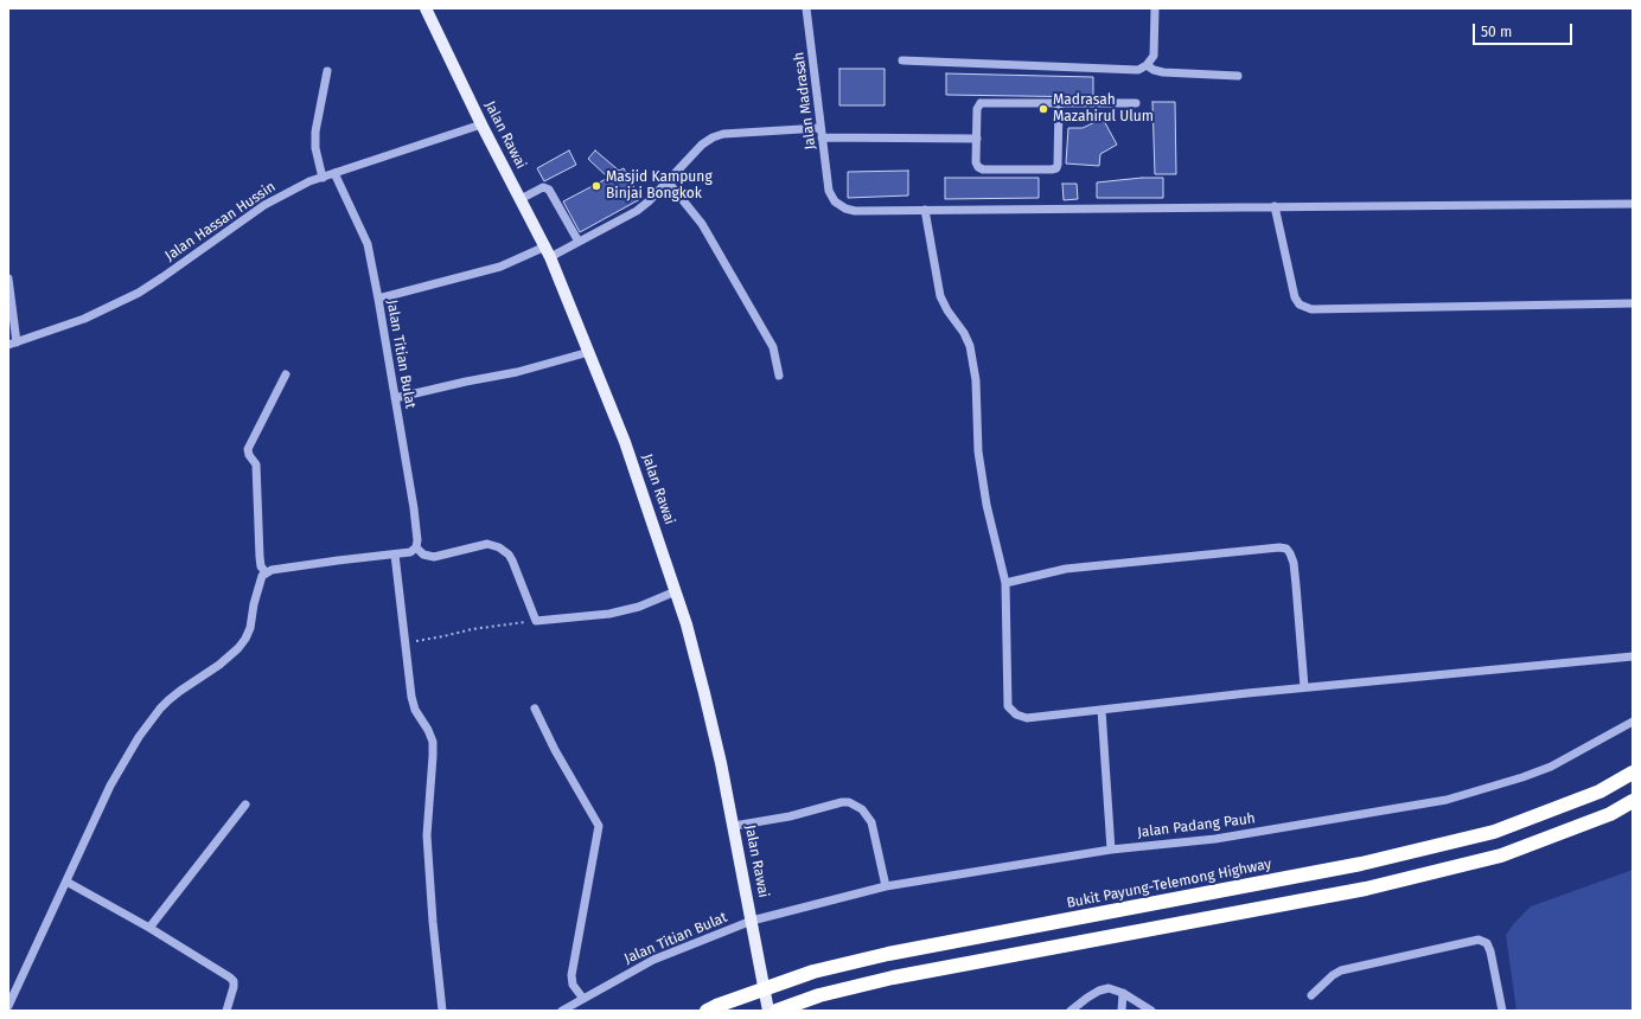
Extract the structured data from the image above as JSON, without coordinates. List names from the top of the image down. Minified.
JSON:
{"streets":{"highway":["Bukit Payung-Telemong Highway"],"main road":["Jalan Rawai"],"street":["Jalan Madrasah","Jalan Hassan Hussin","Jalan Titian Bulat","Jalan Padang Pauh"]},"crossings":[["Jalan Rawai","Jalan Hassan Hussin"],["Jalan Rawai","Jalan Titian Bulat"],["Jalan Rawai","Jalan Padang Pauh"],["Jalan Hassan Hussin","Jalan Titian Bulat"],["Jalan Titian Bulat","Jalan Padang Pauh"]],"places":["Madrasah Mazahirul Ulum","Masjid Kampung Binjai Bongkok"],"scale_bar":"50 m"}
